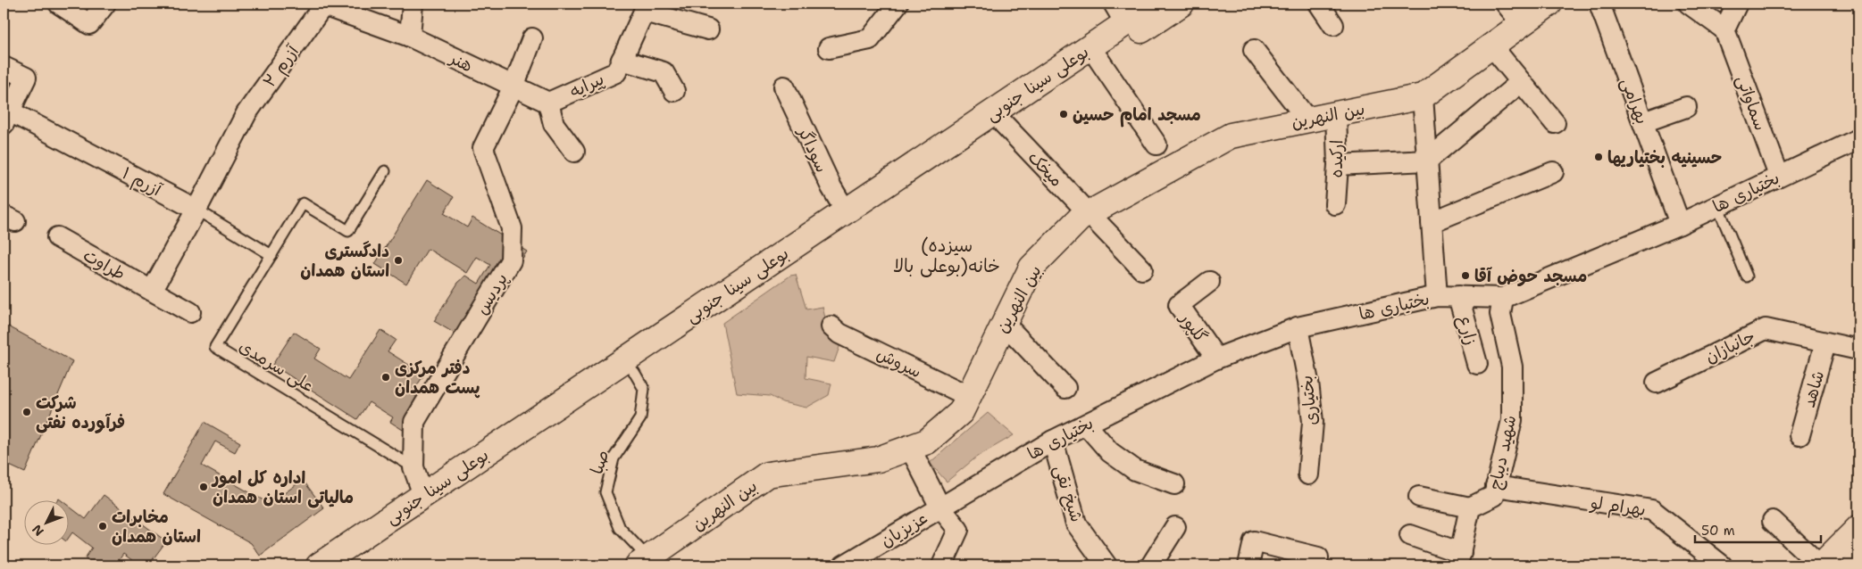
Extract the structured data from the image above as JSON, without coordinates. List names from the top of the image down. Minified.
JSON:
{"streets":{"main road":["بوعلی سینا جنوبی","بین النهرین"],"street":["هنر","آزرم ۲","پیرایه","بهرامی","سماواتی","سوداگر","ارکیده","میخک","آزرم ۱","بختیاری ها","طراوت","پردیس","گلپور","زارع","جانبازان","سروش","شاهد","بختیاری","شهید دیباج","شیخ نقی","بهرام لو","عزیزیان"],"lane":["علی سرمدی","صبا"]},"crossings":[["هنر","آزرم ۲"],["هنر","پیرایه"],["هنر","پردیس"],["آزرم ۲","آزرم ۱"],["بوعلی سینا جنوبی","سوداگر"],["بوعلی سینا جنوبی","میخک"],["بوعلی سینا جنوبی","پردیس"],["بوعلی سینا جنوبی","صبا"],["پیرایه","پردیس"],["بهرامی","بختیاری ها"],["سماواتی","بختیاری ها"],["بین النهرین","ارکیده"],["بین النهرین","میخک"],["بین النهرین","سروش"],["بین النهرین","صبا"],["آزرم ۱","علی سرمدی"],["بختیاری ها","گلپور"],["بختیاری ها","زارع"],["بختیاری ها","بختیاری"],["بختیاری ها","شهید دیباج"],["بختیاری ها","شیخ نقی"],["بختیاری ها","عزیزیان"],["پردیس","علی سرمدی"],["جانبازان","شاهد"],["شهید دیباج","بهرام لو"]],"districts":["(سیزده خانه(بوعلی بالا"],"places":["مسجد امام حسین","حسینیه بختیاریها","دادگستری استان همدان","مسجد حوض آقا","دفتر مرکزی پست همدان","شرکت فرآورده نفتی","اداره کل امور مالیاتی استان همدان","مخابرات استان همدان"],"scale_bar":"50 m","north":"bottom left"}
